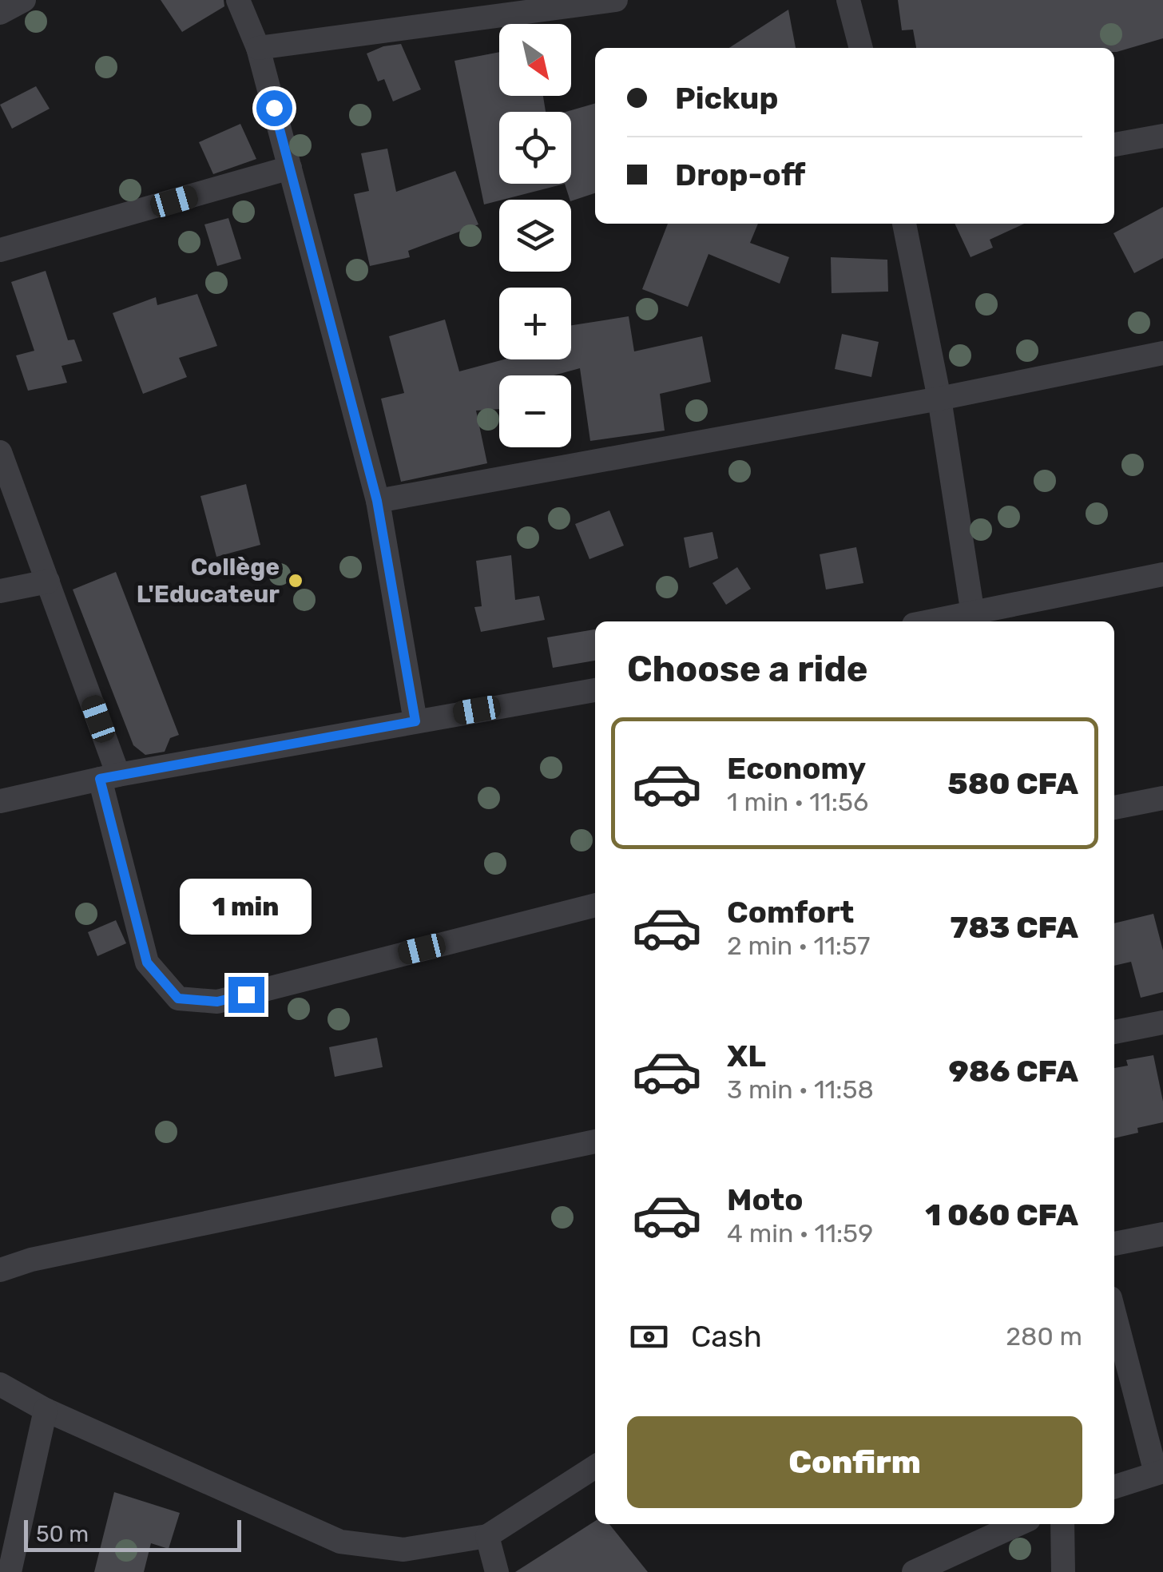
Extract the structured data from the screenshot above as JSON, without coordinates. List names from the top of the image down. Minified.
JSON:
{"places":["Collège L'Educateur"],"scale_bar":"50 m","north":"bottom right","page":{"map_buttons":["+","−"],"banner":["Pickup","Drop-off"],"heading":"Choose a ride","list":[{"name":"Economy","note":"1 min · 11:56","value":"580 CFA"},{"name":"Comfort","note":"2 min · 11:57","value":"783 CFA"},{"name":"XL","note":"3 min · 11:58","value":"986 CFA"},{"name":"Moto","note":"4 min · 11:59","value":"1 060 CFA"}],"bubble":"1 min","pay":["Cash","280 m"],"buttons":"Confirm","scale":"50 m"}}
